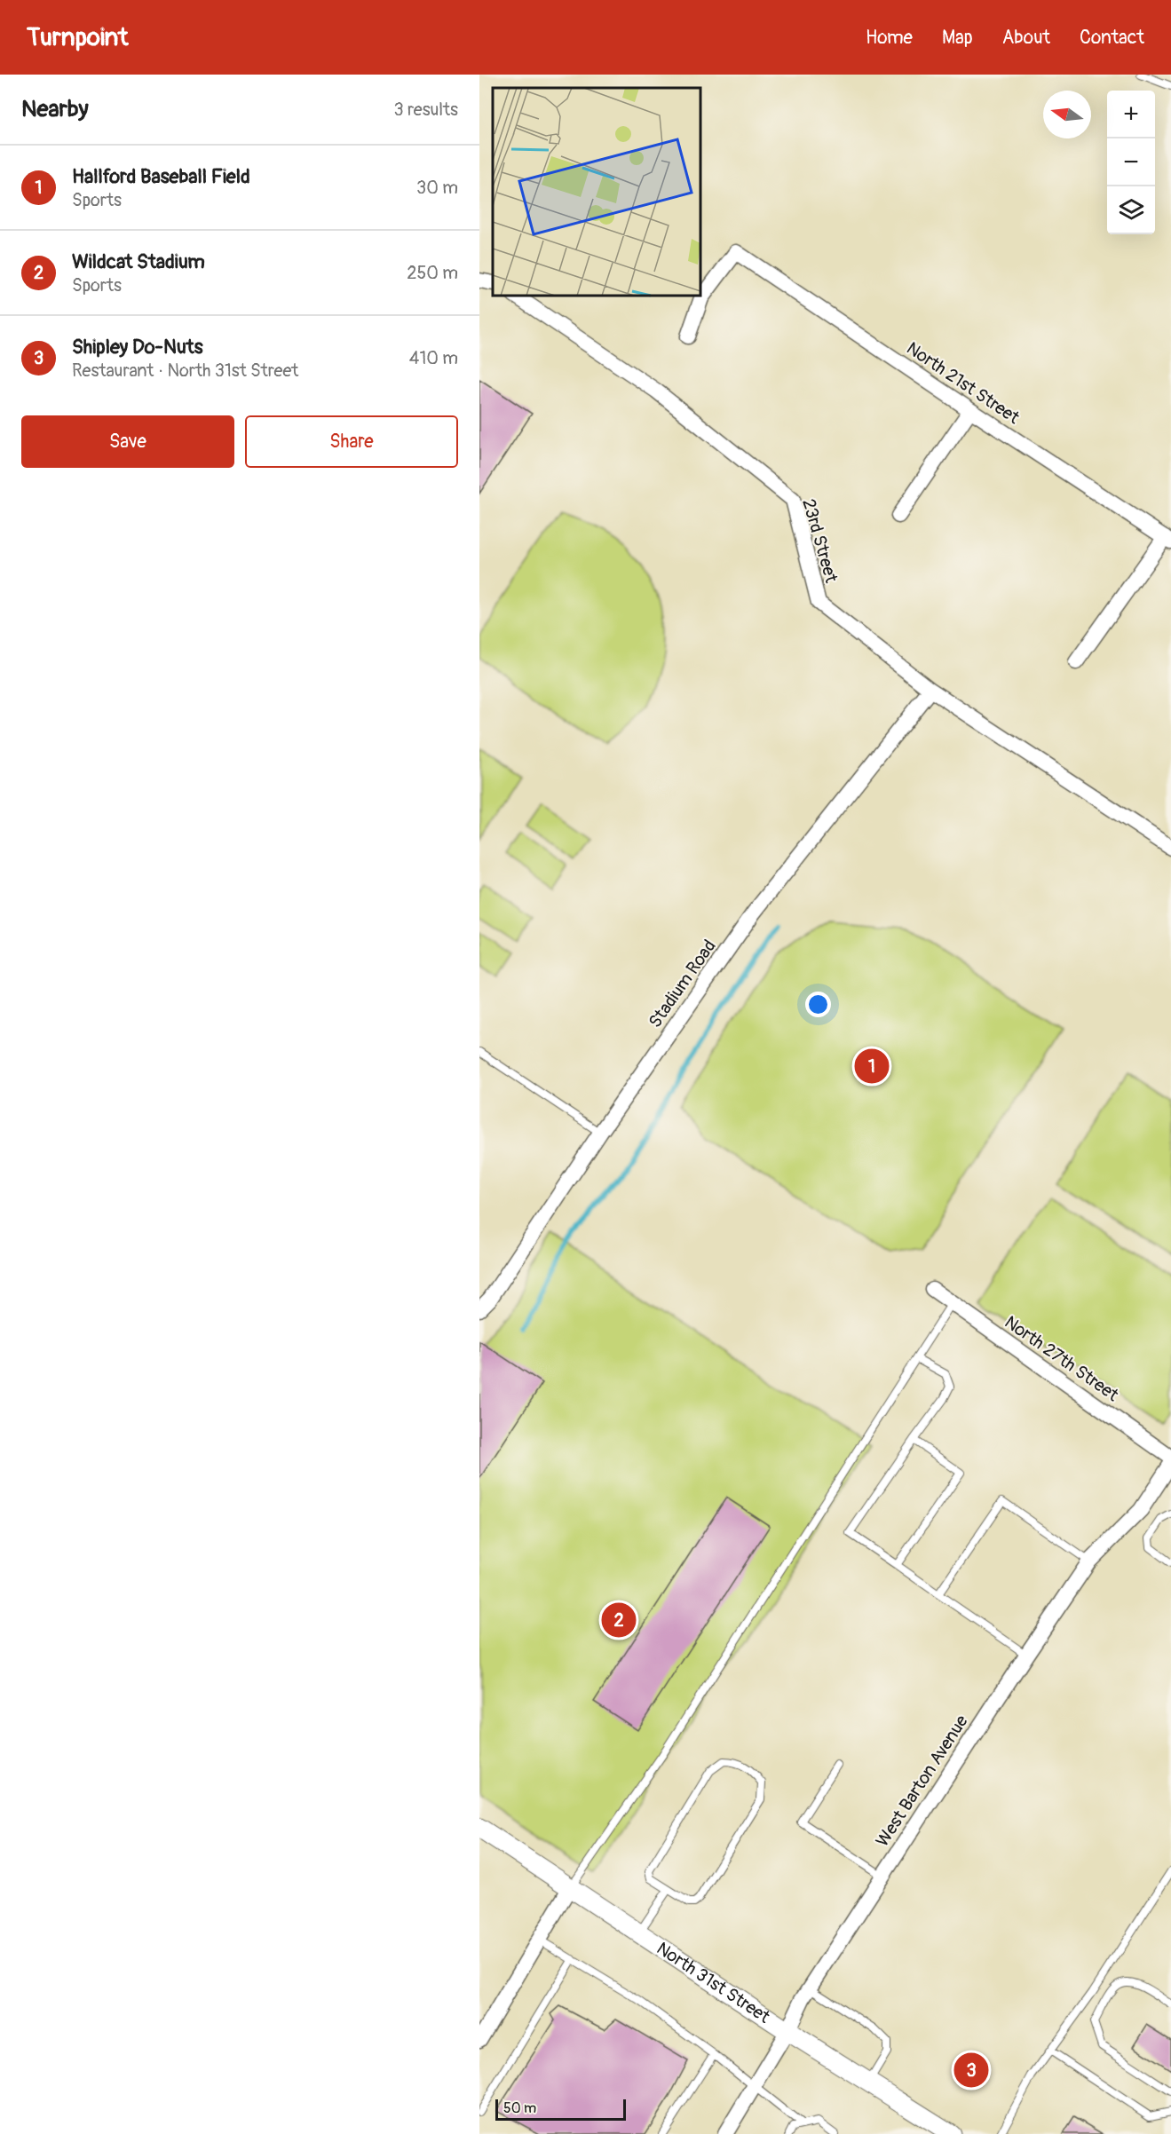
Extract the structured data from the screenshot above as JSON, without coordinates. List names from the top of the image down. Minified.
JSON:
{"streets":{"street":["North 21st Street","23rd Street","Stadium Road","North 27th Street","West Barton Avenue","North 31st Street"]},"crossings":[["23rd Street","Stadium Road"],["West Barton Avenue","North 31st Street"]],"scale_bar":"50 m","north":"left","page":{"header":"Turnpoint","nav":["Home","Map","About","Contact"],"heading":["Nearby","3 results"],"map_buttons":["+","−"],"list":[{"mark":"1","name":"Hallford Baseball Field","note":"Sports","value":"30 m"},{"mark":"2","name":"Wildcat Stadium","note":"Sports","value":"250 m"},{"mark":"3","name":"Shipley Do-Nuts","note":"Restaurant · North 31st Street","value":"410 m"}],"buttons":["Save","Share"],"pins":["1","2","3"],"scale":"50 m"}}
